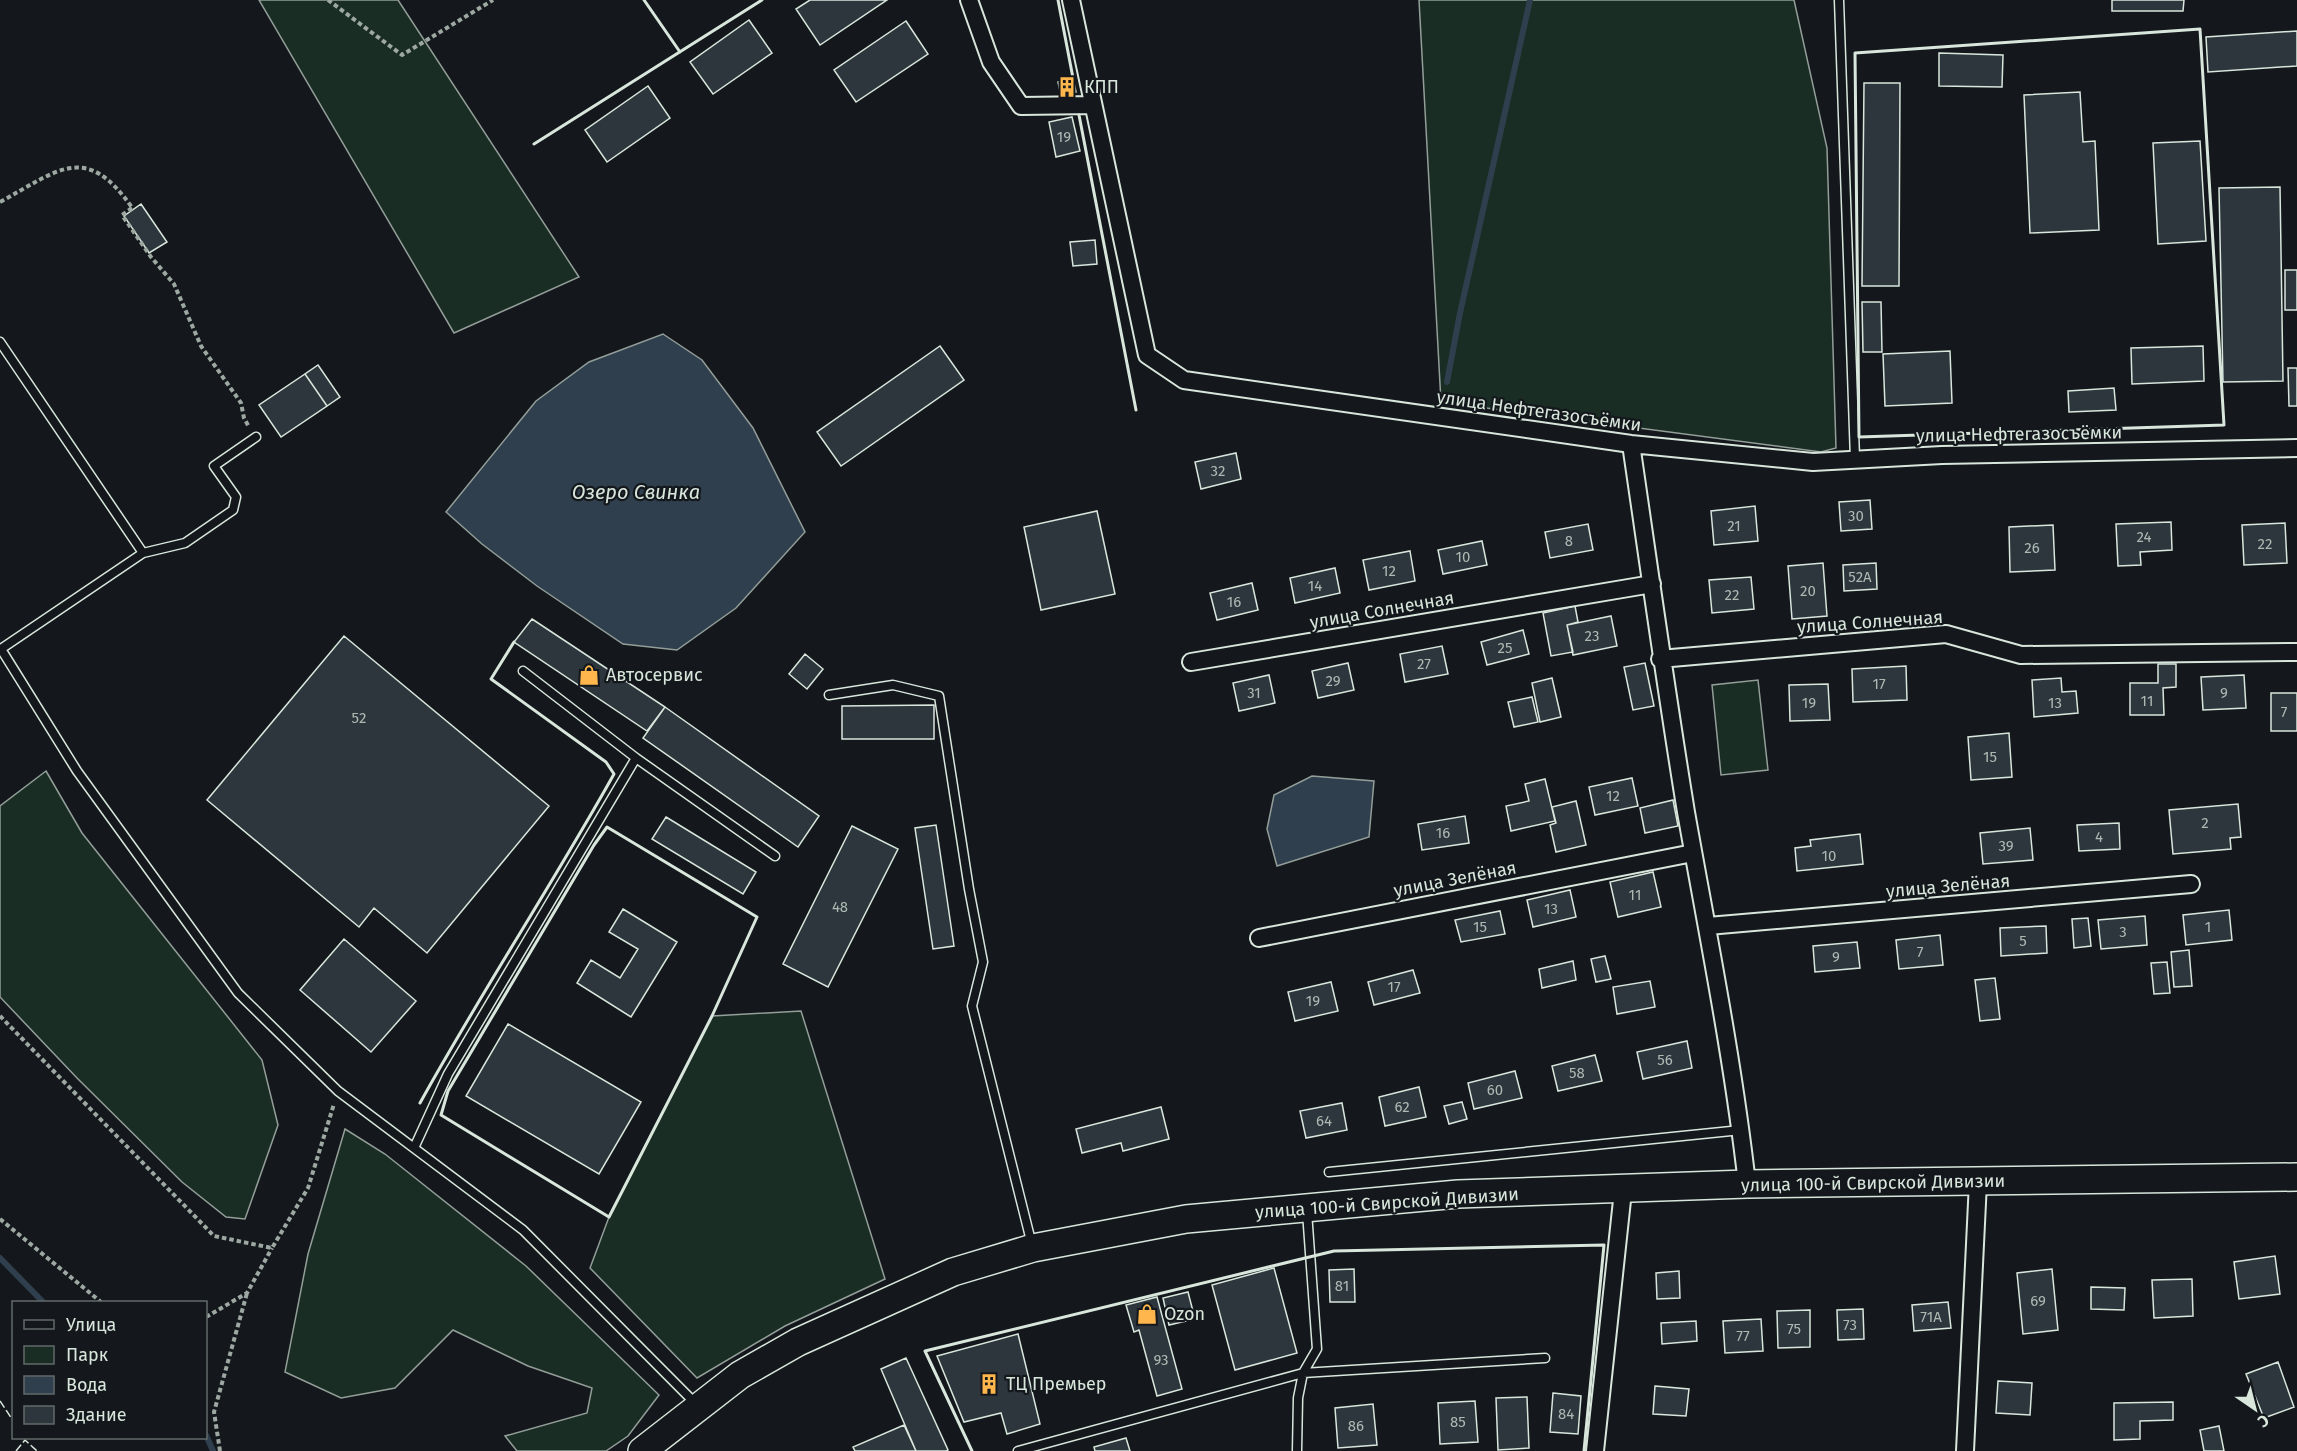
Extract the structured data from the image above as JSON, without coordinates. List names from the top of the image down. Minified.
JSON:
{"streets":{"main road":["улица 100-й Свирской Дивизии"],"street":["улица Нефтегазосъёмки","улица Солнечная","улица Зелёная"]},"water":["Озеро Свинка"],"places":{"building":["КПП","ТЦ Премьер"],"shop":["Автосервис","Ozon"]},"house_numbers":["19","32","30","21","24","8","22","26","10","12","52А","14","20","22","16","23","25","27","29","17","31","9","11","19","13","7","52","15","12","2","16","4","39","10","11","48","13","15","1","3","5","7","9","17","19","56","58","60","62","64","81","69","71А","73","75","77","93","84","85","86"],"legend":["Улица","Парк","Вода","Здание"],"north":"bottom right"}
